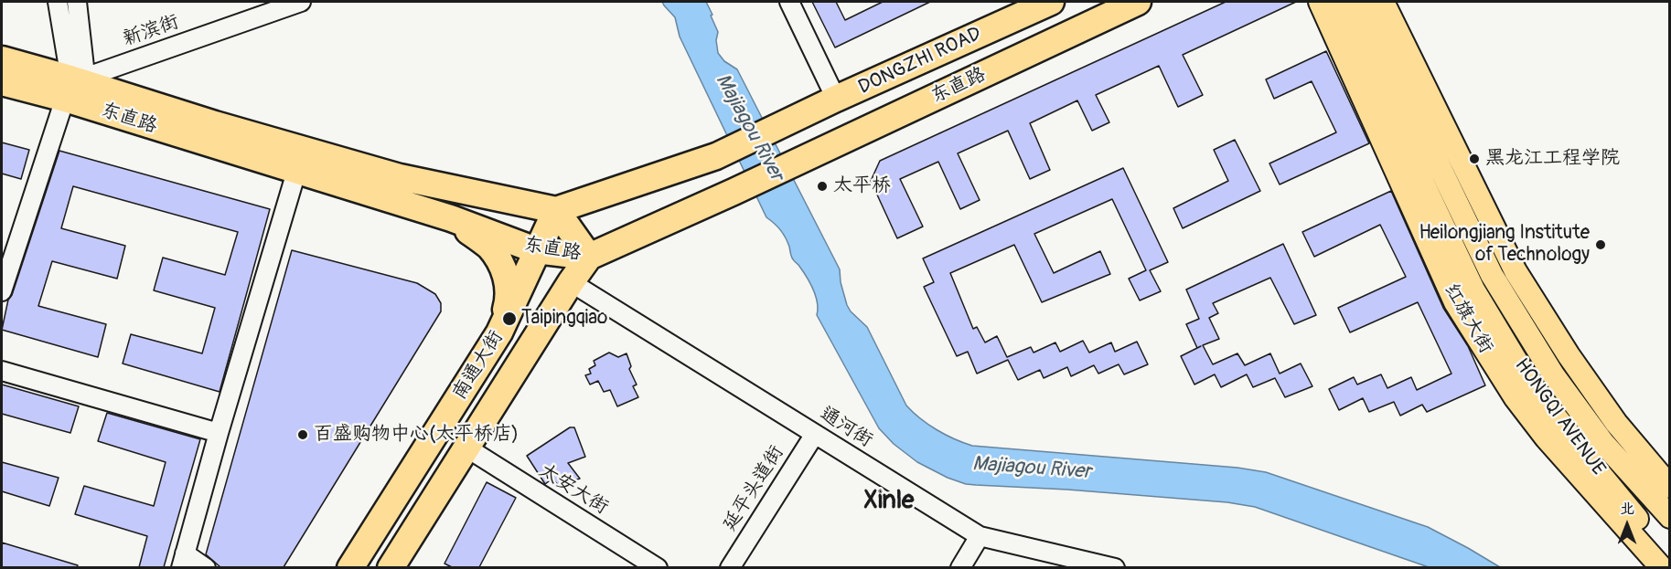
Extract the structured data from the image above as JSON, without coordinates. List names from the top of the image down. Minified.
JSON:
{"streets":{"highway":["DONGZHI ROAD","东直路","南通大街"],"main road":["红旗大街","HONGQI AVENUE"],"street":["新滨街","通河街","延平头道街","太安大街"]},"crossings":[["新滨街","东直路"],["DONGZHI ROAD","东直路"],["东直路","南通大街"],["南通大街","通河街"],["南通大街","太安大街"],["通河街","延平头道街"]],"districts":["Xinle"],"water":["Majiagou River"],"places":["黑龙江工程学院","太平桥","Heilongjiang Institute of Technology","Taipingqiao","百盛购物中心(太平桥店)"],"north":"top"}
